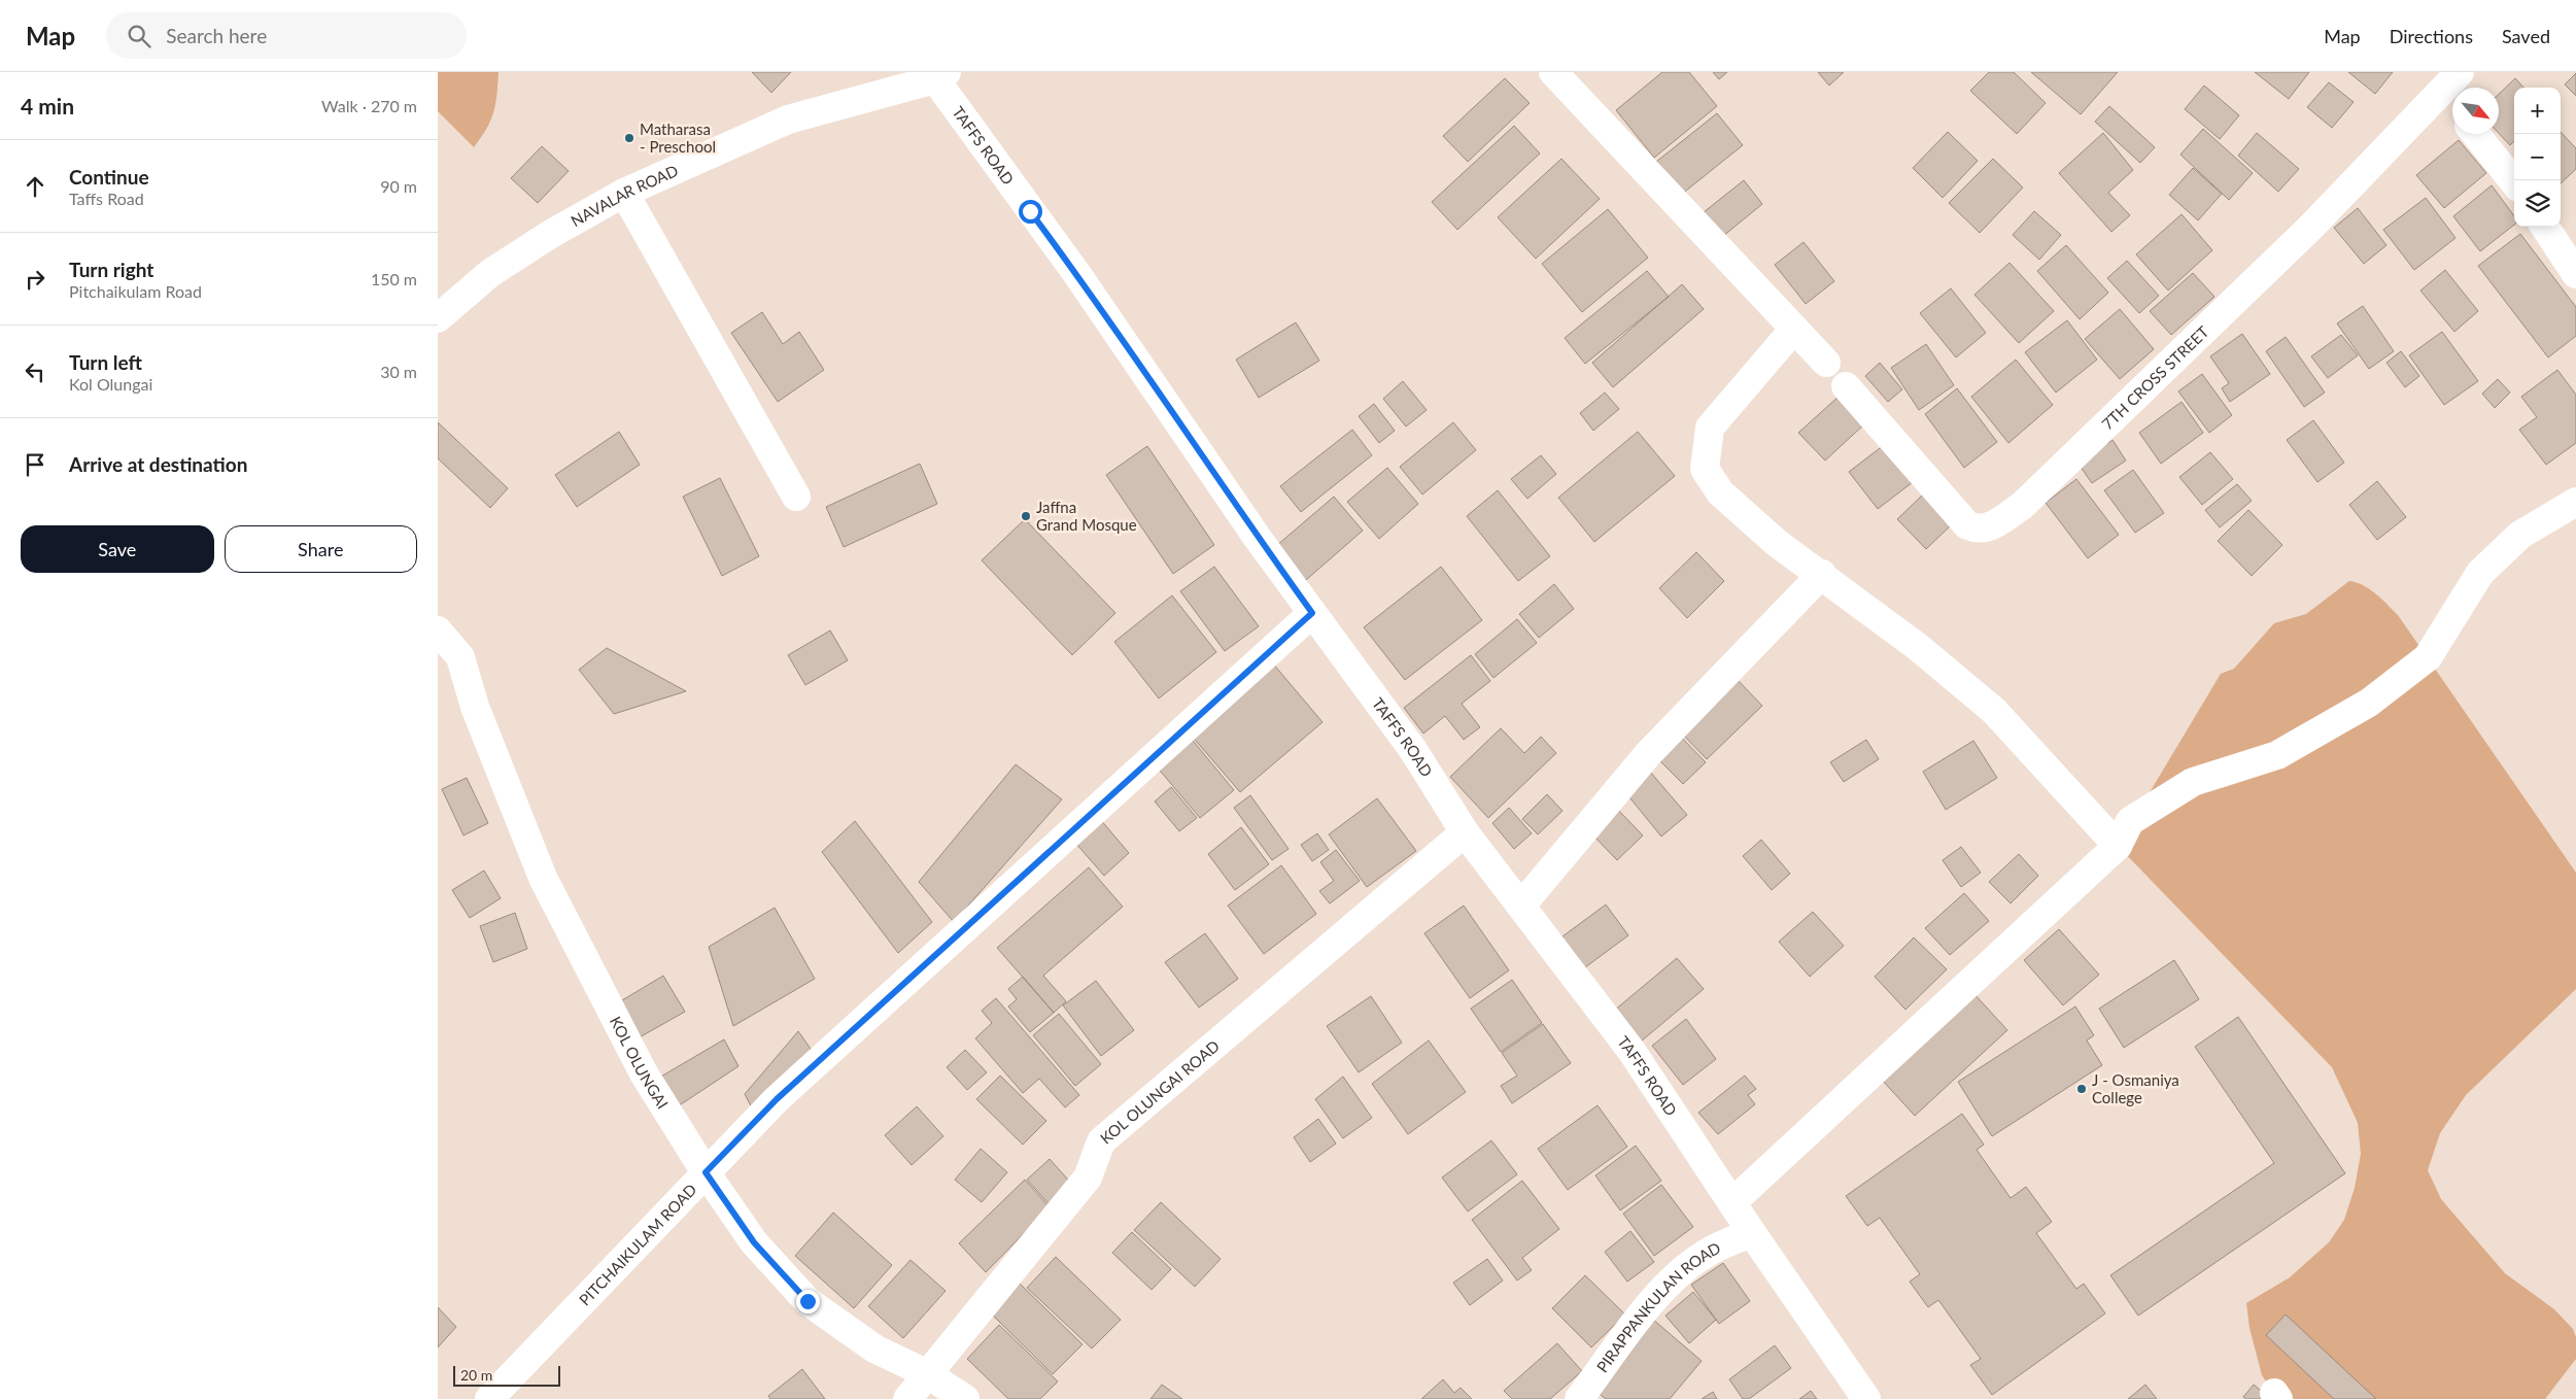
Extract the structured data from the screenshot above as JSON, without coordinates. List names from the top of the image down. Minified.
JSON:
{"streets":{"street":["TAFFS ROAD","NAVALAR ROAD","7TH CROSS STREET","KOL OLUNGAI","KOL OLUNGAI ROAD","PITCHAIKULAM ROAD","PIRAPPANKULAN ROAD"]},"crossings":[["TAFFS ROAD","NAVALAR ROAD"],["TAFFS ROAD","KOL OLUNGAI ROAD"],["TAFFS ROAD","PITCHAIKULAM ROAD"],["TAFFS ROAD","PIRAPPANKULAN ROAD"],["KOL OLUNGAI","KOL OLUNGAI ROAD"],["KOL OLUNGAI","PITCHAIKULAM ROAD"]],"places":["Matharasa - Preschool","Jaffna Grand Mosque","J - Osmaniya College"],"scale_bar":"20 m","north":"bottom right","page":{"header":"Map","search":"Search here","nav":["Map","Directions","Saved"],"heading":["4 min","Walk · 270 m"],"map_buttons":["+","−"],"list":[["Continue","Taffs Road","90 m"],["Turn right","Pitchaikulam Road","150 m"],["Turn left","Kol Olungai","30 m"],"Arrive at destination"],"buttons":["Save","Share"],"scale":"20 m"}}
